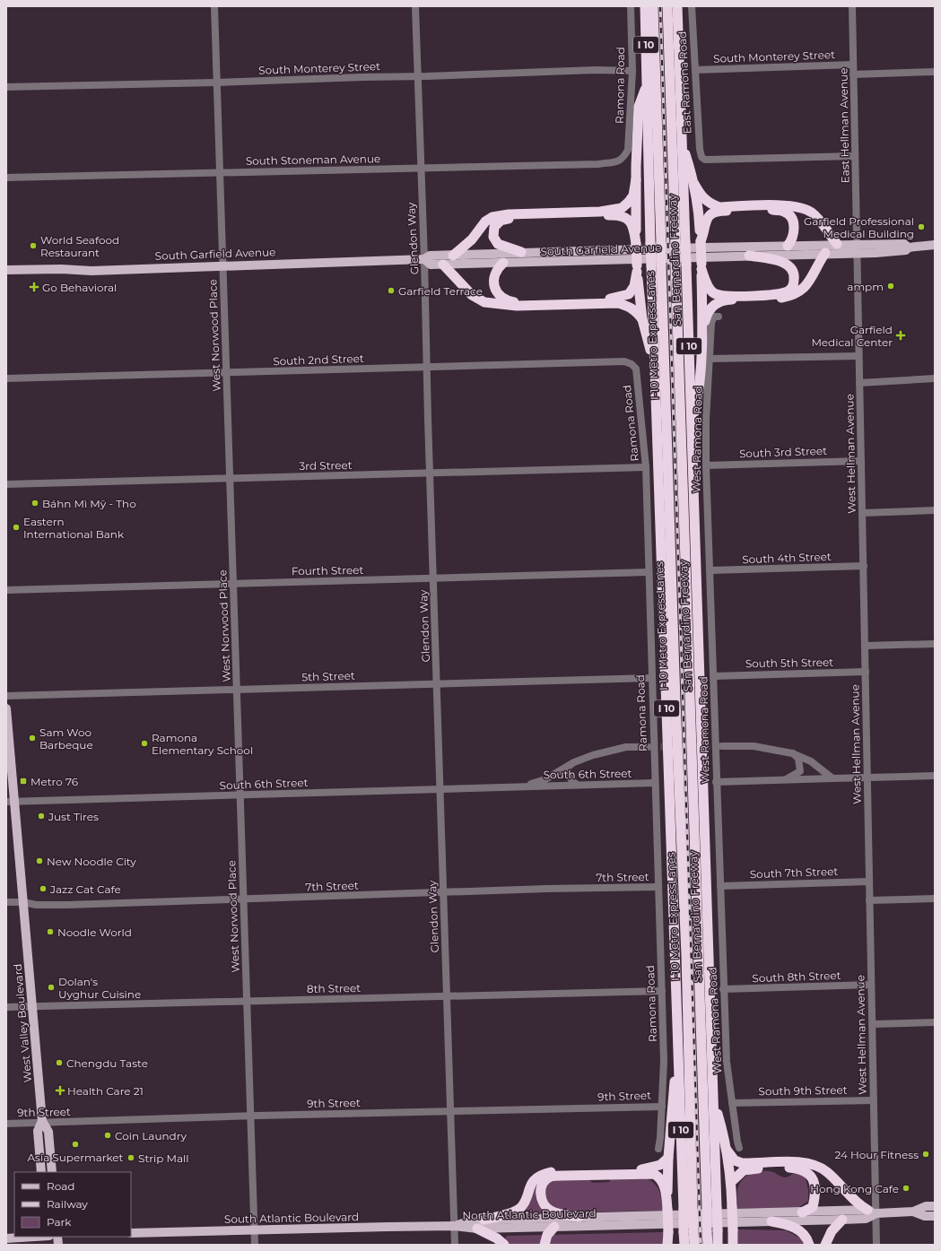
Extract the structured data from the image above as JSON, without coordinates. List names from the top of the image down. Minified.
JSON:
{"streets":{"highway":["I 10","San Bernardino Freeway","I-10 Metro ExpressLanes"],"main road":["South Garfield Avenue","West Valley Boulevard","North Atlantic Boulevard","South Atlantic Boulevard"],"street":["South Monterey Street","East Ramona Road","Ramona Road","East Hellman Avenue","South Stoneman Avenue","Glendon Way","West Norwood Place","South 2nd Street","West Ramona Road","South 3rd Street","West Hellman Avenue","3rd Street","South 4th Street","Fourth Street","South 5th Street","5th Street","South 6th Street","South 7th Street","7th Street","South 8th Street","8th Street","South 9th Street","9th Street"]},"crossings":[["South Monterey Street","East Ramona Road"],["South Monterey Street","Ramona Road"],["South Monterey Street","East Hellman Avenue"],["South Monterey Street","Glendon Way"],["South Monterey Street","West Norwood Place"],["East Ramona Road","East Hellman Avenue"],["Ramona Road","South Stoneman Avenue"],["Ramona Road","South 2nd Street"],["Ramona Road","3rd Street"],["Ramona Road","Fourth Street"],["Ramona Road","5th Street"],["Ramona Road","South 6th Street"],["Ramona Road","7th Street"],["Ramona Road","8th Street"],["Ramona Road","9th Street"],["East Hellman Avenue","South Garfield Avenue"],["East Hellman Avenue","West Hellman Avenue"],["South Stoneman Avenue","Glendon Way"],["South Stoneman Avenue","West Norwood Place"],["Glendon Way","South Garfield Avenue"],["Glendon Way","South 2nd Street"],["Glendon Way","3rd Street"],["Glendon Way","Fourth Street"],["Glendon Way","5th Street"],["Glendon Way","South 6th Street"],["Glendon Way","7th Street"],["Glendon Way","8th Street"],["Glendon Way","9th Street"],["Glendon Way","North Atlantic Boulevard"],["Glendon Way","South Atlantic Boulevard"],["South Garfield Avenue","West Norwood Place"],["South Garfield Avenue","West Hellman Avenue"],["San Bernardino Freeway","I-10 Metro ExpressLanes"],["West Norwood Place","South 2nd Street"],["West Norwood Place","3rd Street"],["West Norwood Place","Fourth Street"],["West Norwood Place","5th Street"],["West Norwood Place","South 6th Street"],["West Norwood Place","7th Street"],["West Norwood Place","8th Street"],["West Norwood Place","9th Street"],["West Norwood Place","South Atlantic Boulevard"],["West Ramona Road","South 3rd Street"],["West Ramona Road","South 4th Street"],["West Ramona Road","South 5th Street"],["West Ramona Road","South 7th Street"],["West Ramona Road","South 8th Street"],["West Ramona Road","South 9th Street"],["South 3rd Street","West Hellman Avenue"],["West Hellman Avenue","South 4th Street"],["West Hellman Avenue","South 5th Street"],["West Hellman Avenue","South 7th Street"],["West Hellman Avenue","South 8th Street"],["West Hellman Avenue","South 9th Street"],["West Hellman Avenue","North Atlantic Boulevard"],["South 6th Street","West Valley Boulevard"],["7th Street","West Valley Boulevard"],["8th Street","West Valley Boulevard"],["West Valley Boulevard","9th Street"],["North Atlantic Boulevard","South Atlantic Boulevard"]],"places":{"other":["Garfield Professional Medical Building","World Seafood Restaurant","ampm","Garfield Terrace","Báhn Mì Mỹ - Tho","Eastern International Bank","Sam Woo Barbeque","Ramona Elementary School","Just Tires","New Noodle City","Jazz Cat Cafe","Noodle World","Dolan's Uyghur Cuisine","Chengdu Taste","Coin Laundry","Asia Supermarket","24 Hour Fitness","Strip Mall","Hong Kong Cafe"],"health":["Go Behavioral","Garfield Medical Center","Health Care 21"],"transit":["Metro 76"]},"legend":["Road","Railway","Park"]}
